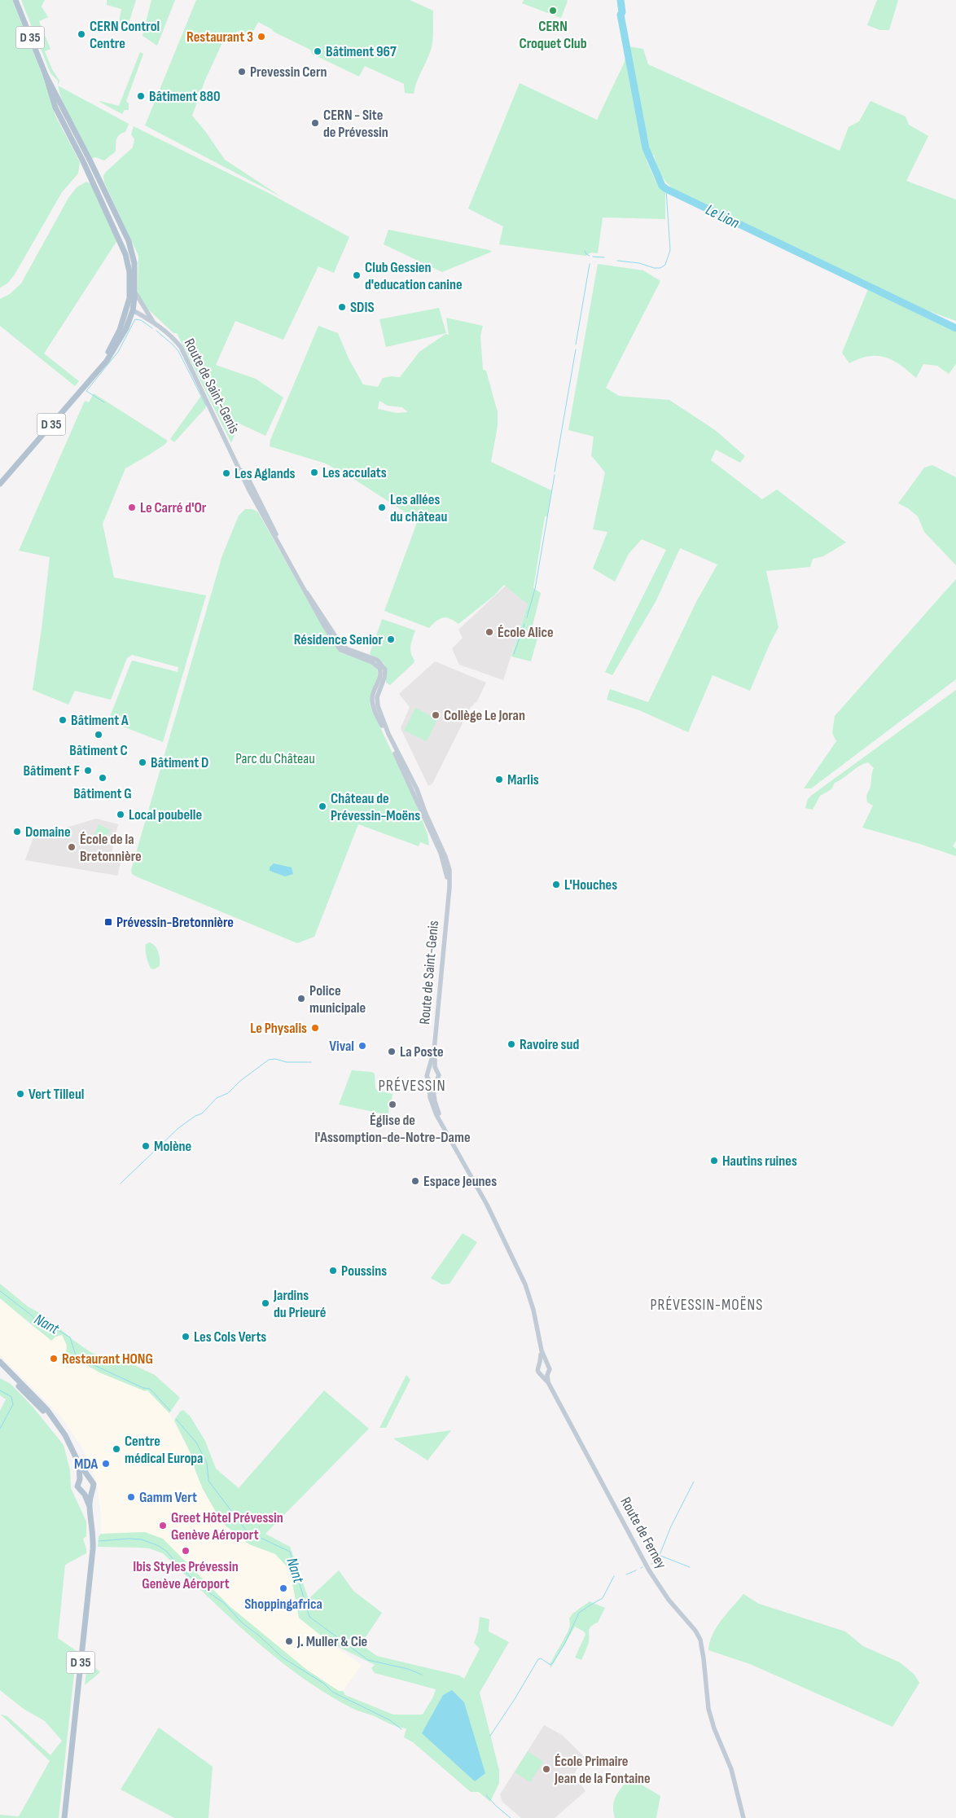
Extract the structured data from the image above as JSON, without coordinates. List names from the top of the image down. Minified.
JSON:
{"streets":{"main road":["D 35","Route de Saint-Genis","Route de Ferney"]},"crossings":[["D 35","Route de Saint-Genis"]],"districts":["PRÉVESSIN","PRÉVESSIN-MOËNS"],"water":["Le Lion","Nant"],"parks":["Parc du Château"],"places":{"other":["CERN Croquet Club","CERN Control Centre","Restaurant 3","Bâtiment 967","Prevessin Cern","Bâtiment 880","CERN - Site de Prévessin","Club Gessien d'education canine","SDIS","Les acculats","Les Aglands","Le Carré d'Or","Les allées du château","École Alice","Résidence Senior","Collège Le Joran","Bâtiment A","Bâtiment C","Bâtiment D","Bâtiment F","Bâtiment G","Marlis","Château de Prévessin-Moëns","Local poubelle","Domaine","École de la Bretonnière","L'Houches","Police municipale","Le Physalis","Ravoire sud","Vival","La Poste","Vert Tilleul","Église de l'Assomption-de-Notre-Dame","Molène","Hautins ruines","Espace Jeunes","Poussins","Jardins du Prieuré","Les Cols Verts","Restaurant HONG","Centre médical Europa","MDA","Gamm Vert","Greet Hôtel Prévessin Genève Aéroport","Ibis Styles Prévessin Genève Aéroport","Shoppingafrica","J. Muller & Cie","École Primaire Jean de la Fontaine"],"transit":["Prévessin-Bretonnière"]}}
